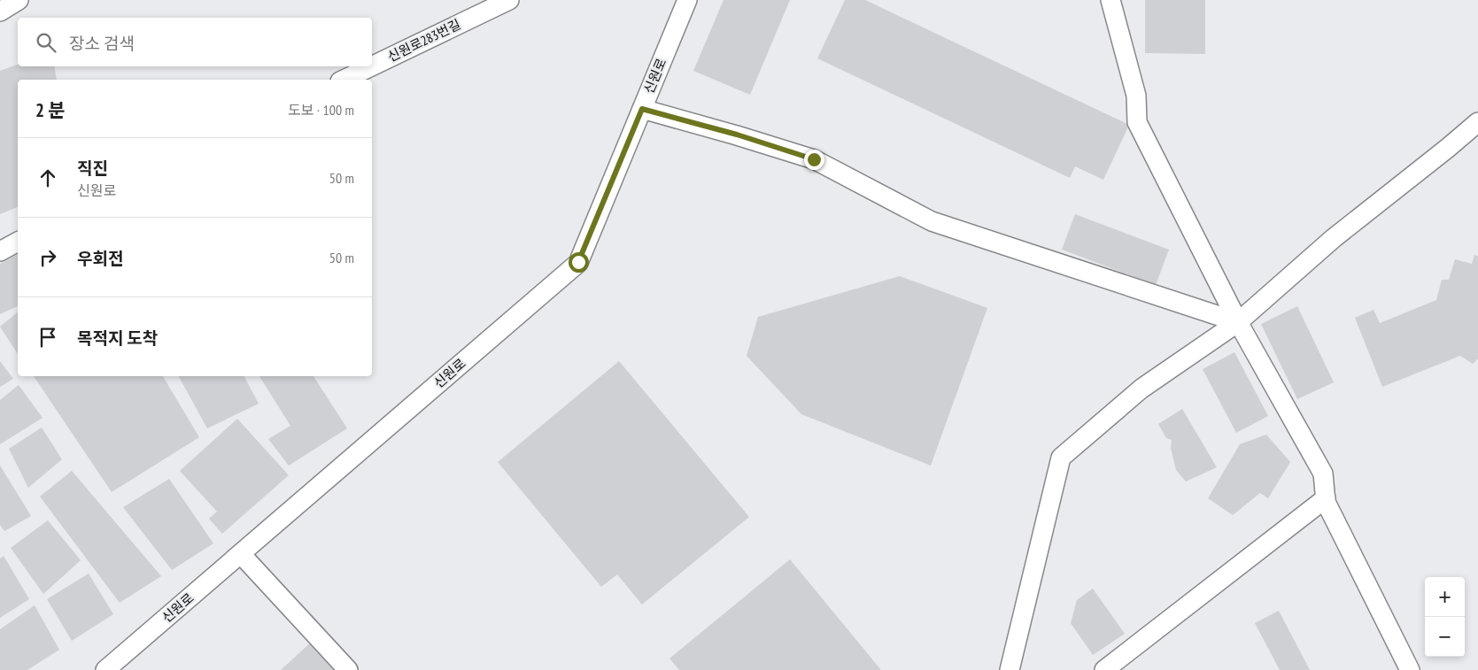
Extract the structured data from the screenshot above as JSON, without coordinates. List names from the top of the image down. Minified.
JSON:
{"streets":{"street":["신원로283번길","신원로"]},"page":{"search":"장소 검색","heading":["2 분","도보 · 100 m"],"list":[["직진","신원로","50 m"],["우회전","50 m"],"목적지 도착"],"map_buttons":["+","−"]}}
